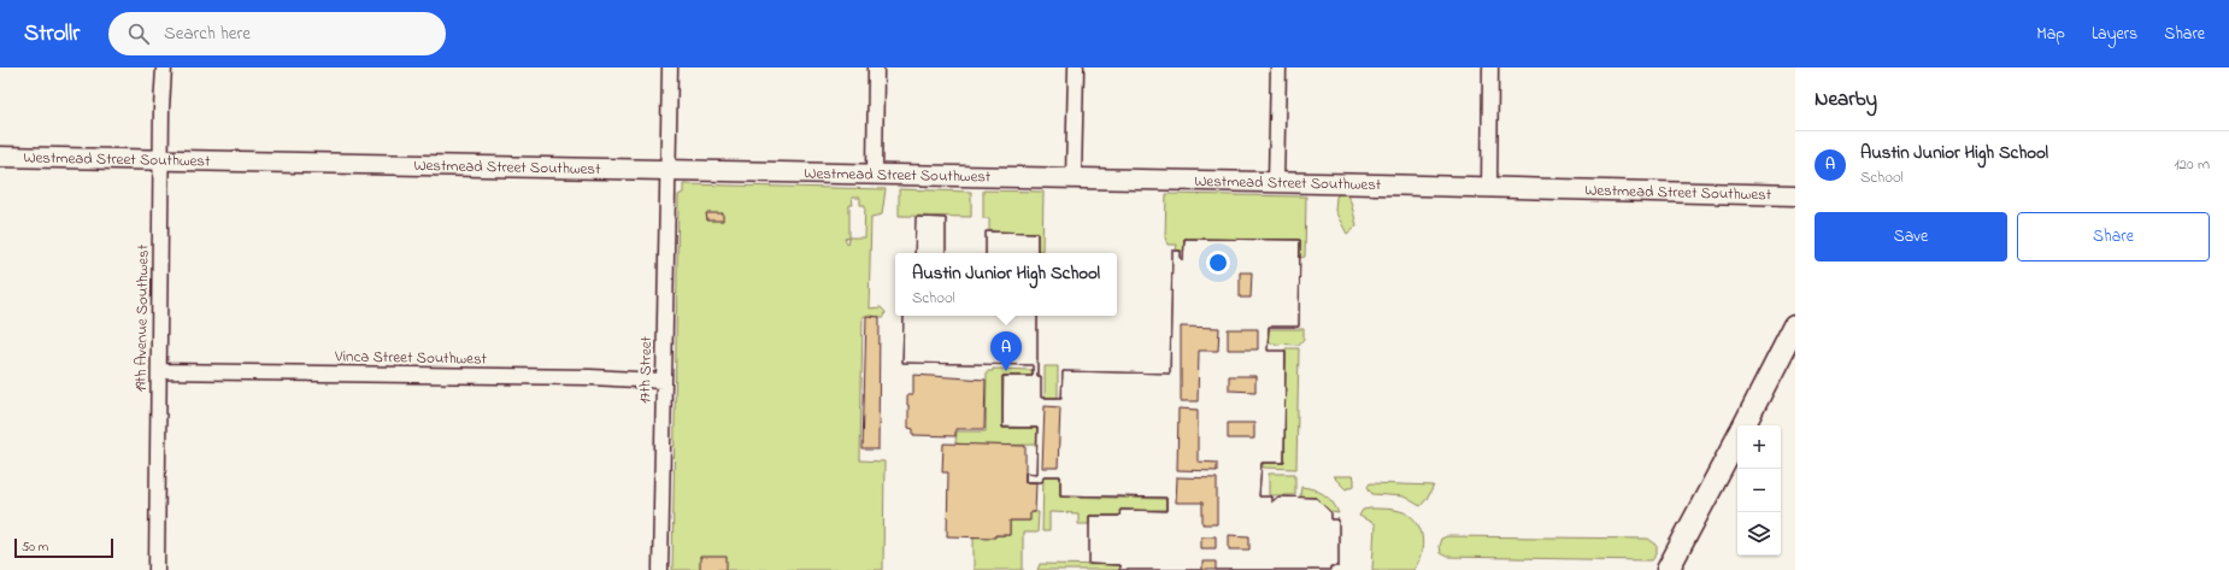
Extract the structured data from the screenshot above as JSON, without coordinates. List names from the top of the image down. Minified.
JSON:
{"streets":{"street":["Westmead Street Southwest","19th Avenue Southwest","Vinca Street Southwest","17th Street"]},"crossings":[["Westmead Street Southwest","19th Avenue Southwest"],["Westmead Street Southwest","17th Street"],["19th Avenue Southwest","Vinca Street Southwest"],["Vinca Street Southwest","17th Street"]],"scale_bar":"50 m","page":{"header":"Strollr","search":"Search here","nav":["Map","Layers","Share"],"heading":"Nearby","list":[{"mark":"A","name":"Austin Junior High School","note":"School","value":"120 m"}],"buttons":["Save","Share"],"popup":["Austin Junior High School","School"],"pins":"A","map_buttons":["+","−"],"scale":"50 m"}}
